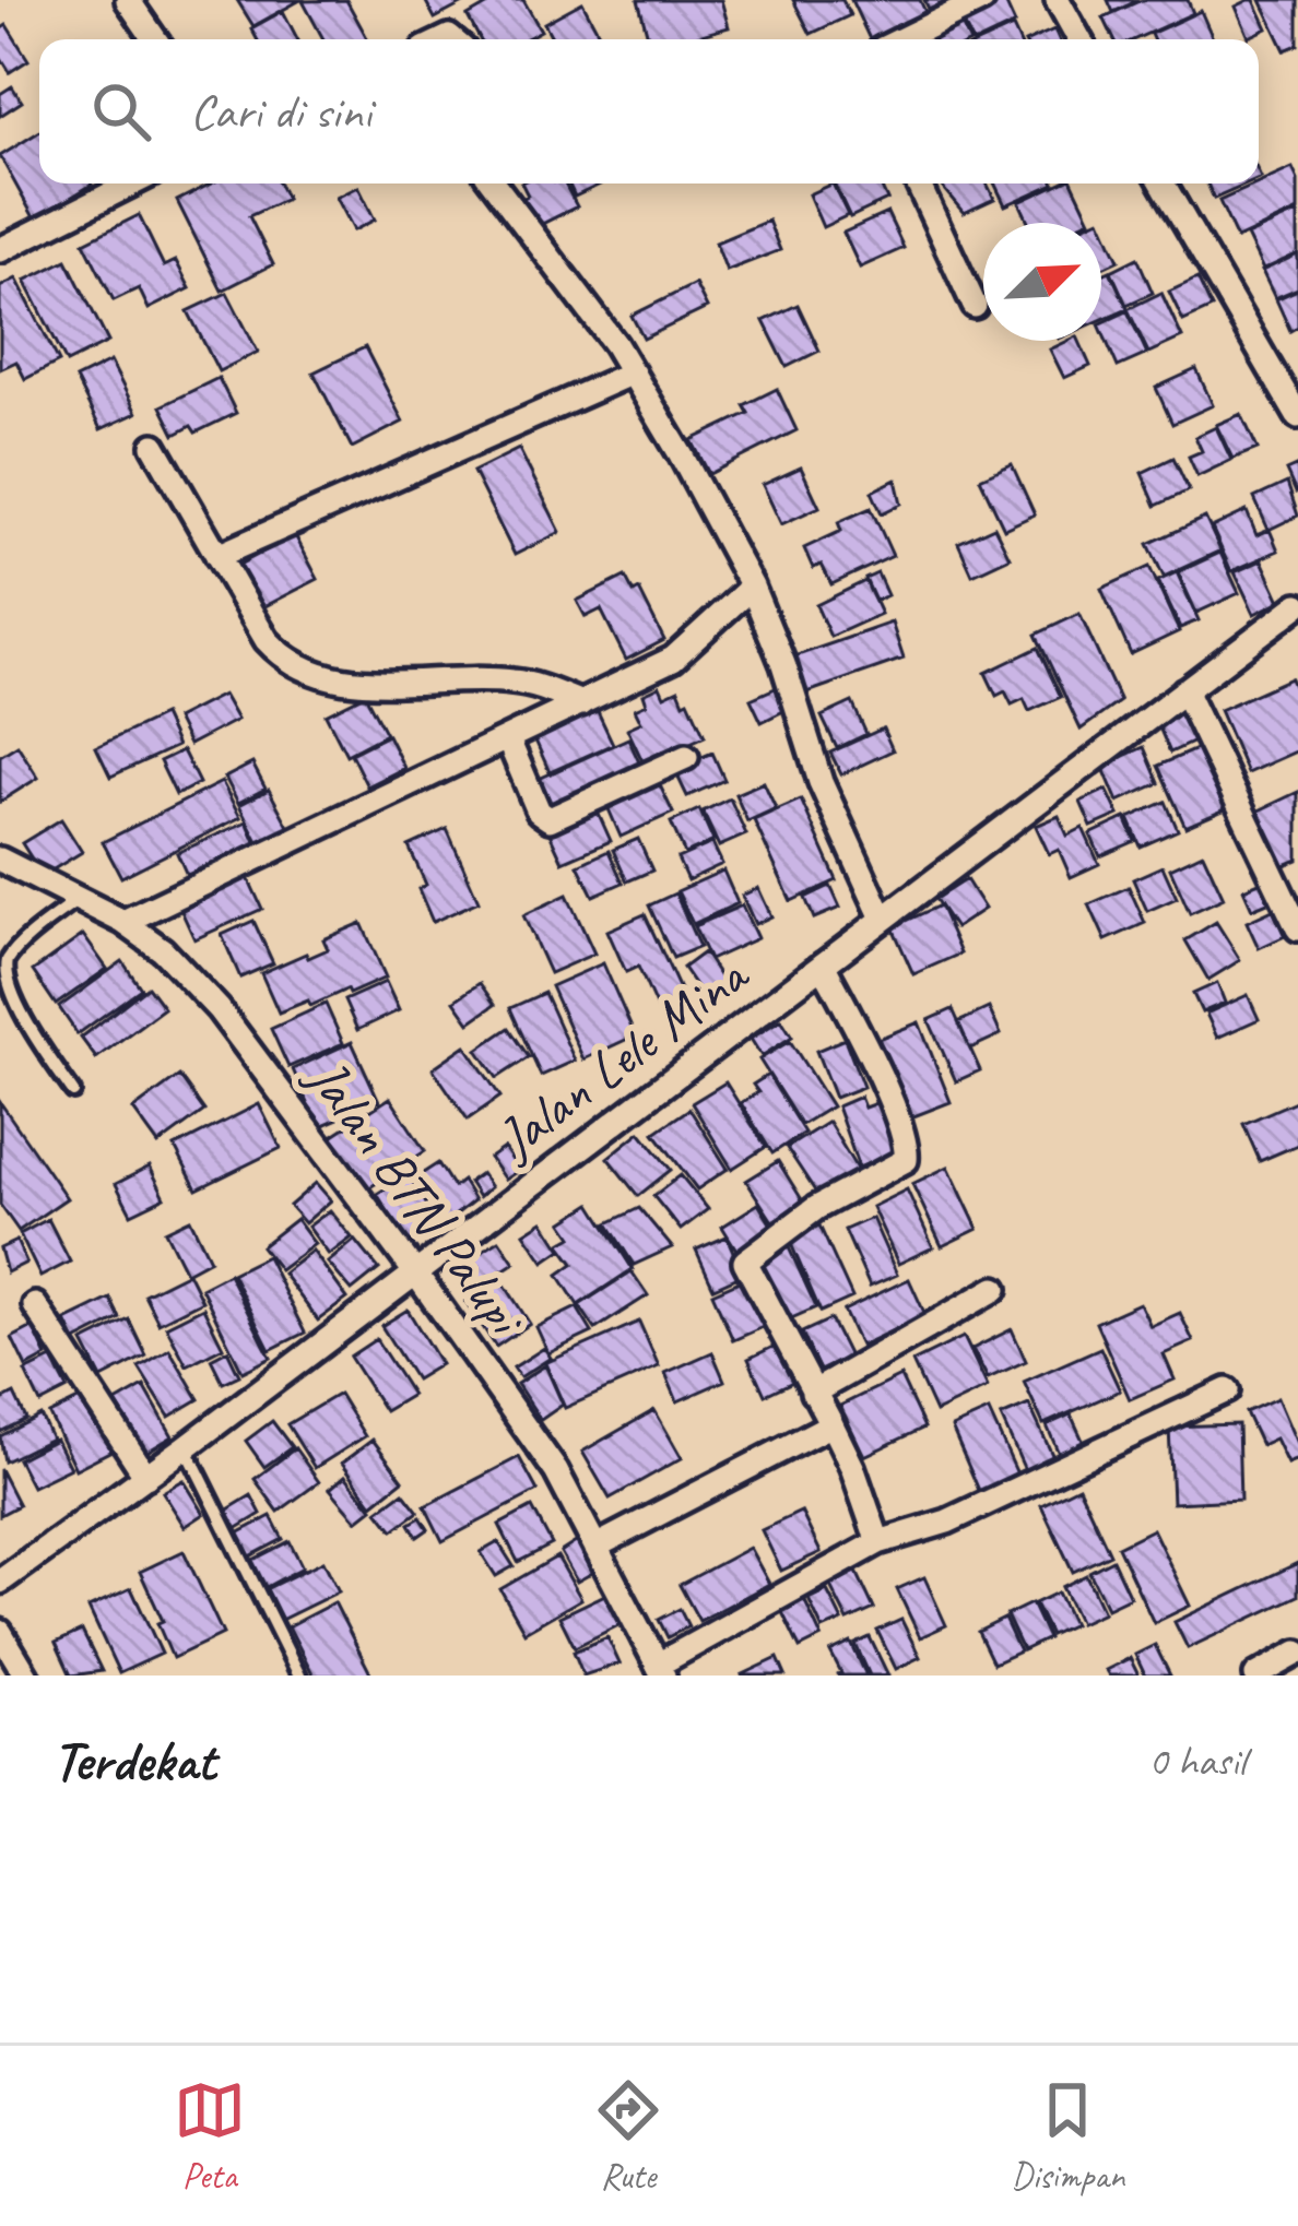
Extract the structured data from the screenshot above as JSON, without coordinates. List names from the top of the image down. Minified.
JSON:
{"streets":{"street":["Jalan Lele Mina","Jalan BTN Palupi"]},"crossings":[["Jalan Lele Mina","Jalan BTN Palupi"]],"north":"top right","page":{"search":"Cari di sini","heading":["Terdekat","0 hasil"],"nav":["Peta","Rute","Disimpan"]}}
